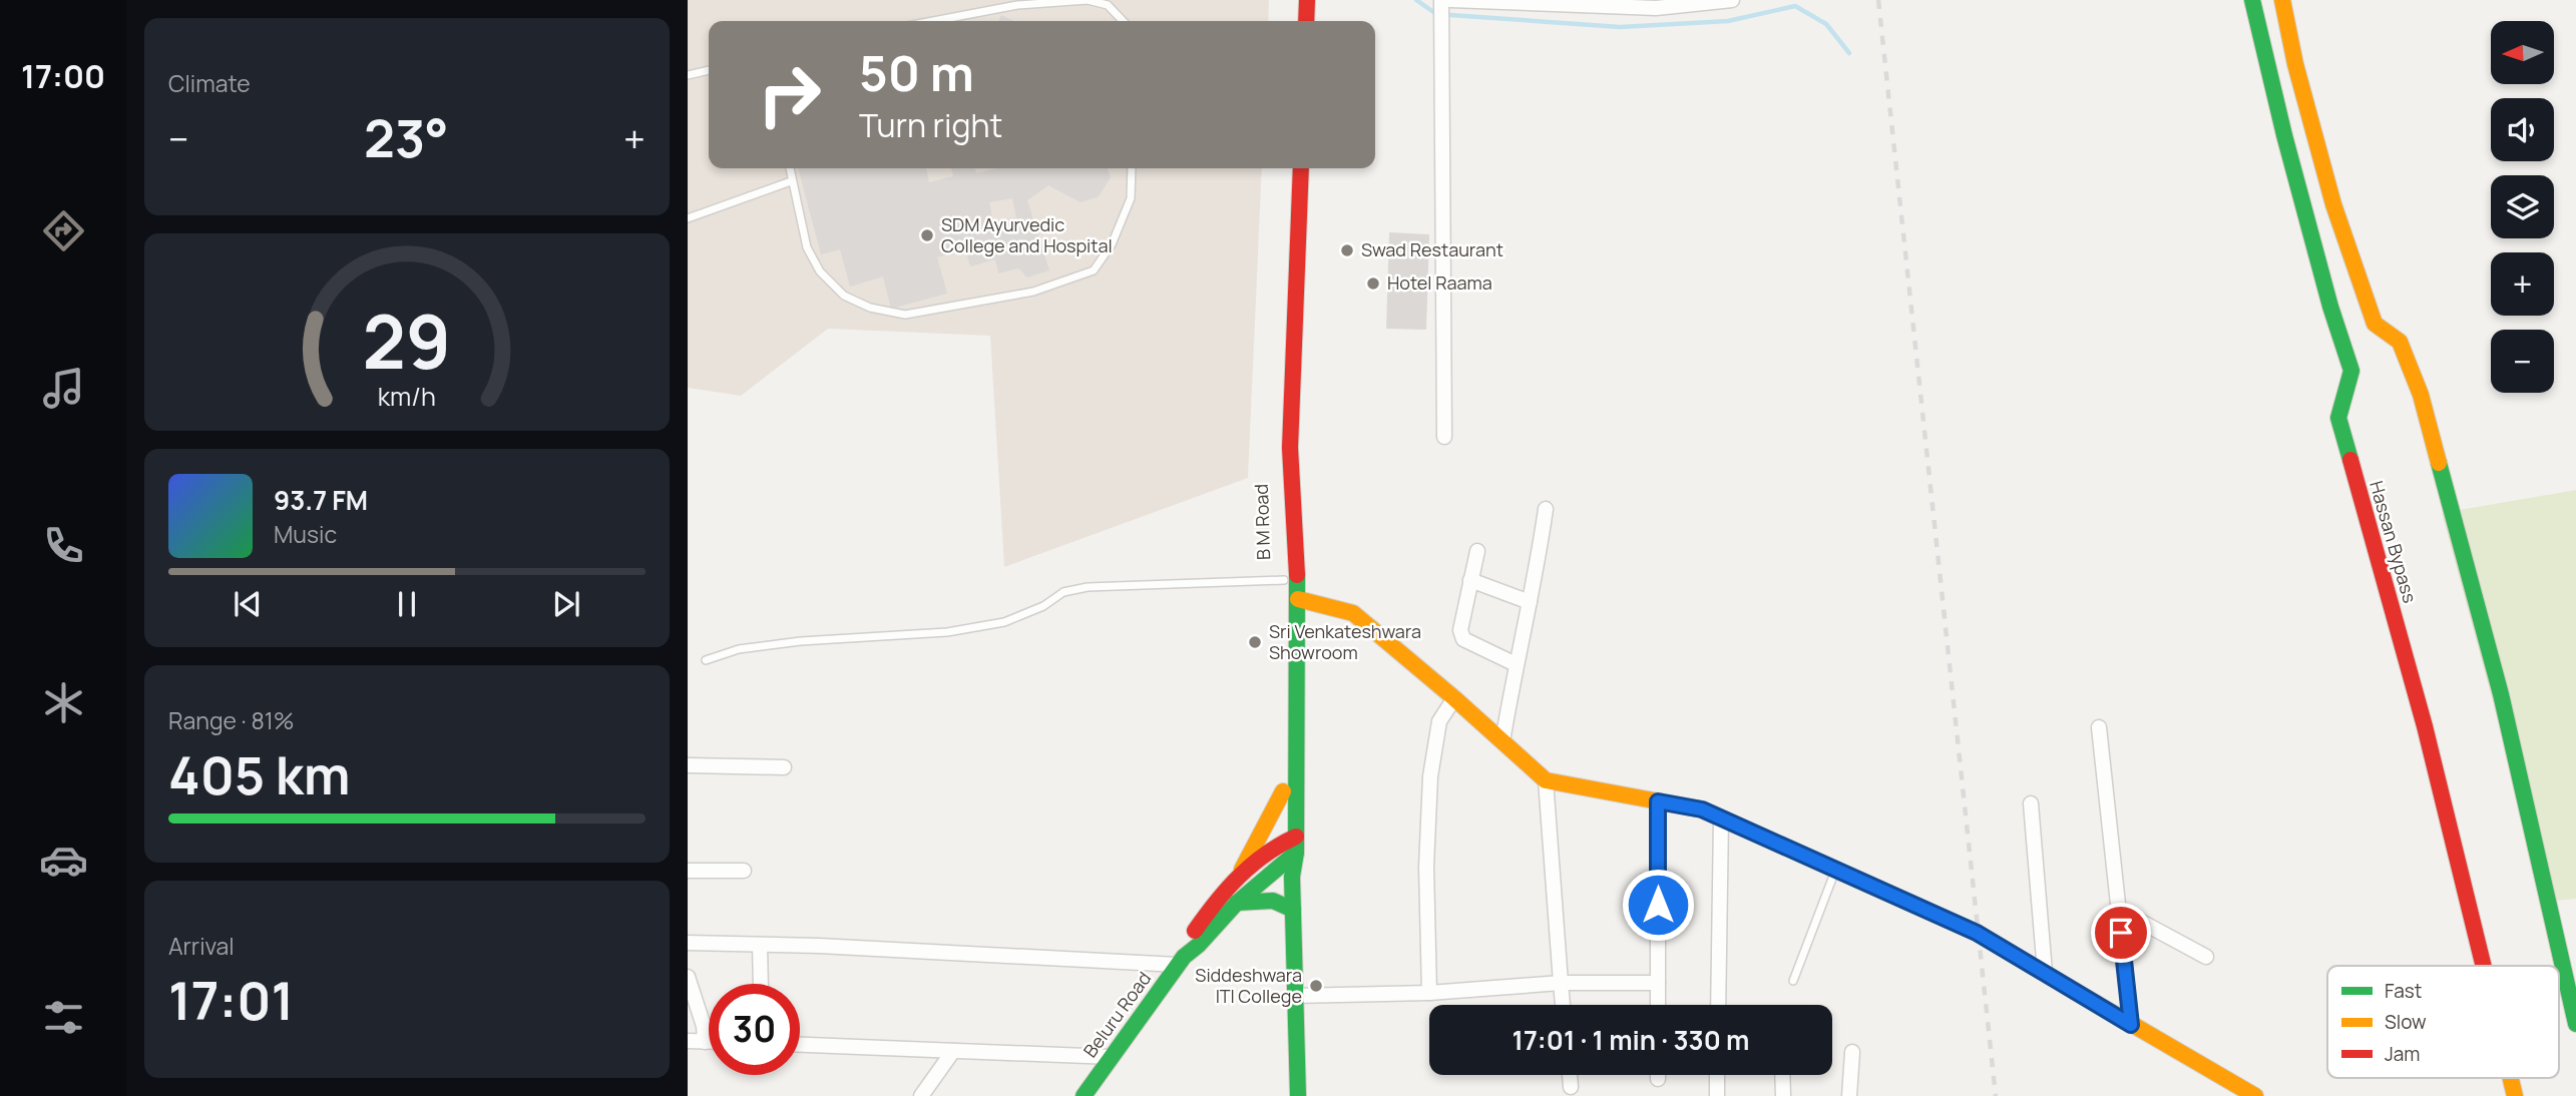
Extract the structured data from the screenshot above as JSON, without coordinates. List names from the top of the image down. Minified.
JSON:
{"streets":{"main road":["B M Road","Hassan Bypass","Beluru Road"]},"crossings":[["B M Road","Beluru Road"]],"places":["SDM Ayurvedic College and Hospital","Swad Restaurant","Hotel Raama","Sri Venkateshwara Showroom","Siddeshwara ITI College"],"legend":["Fast","Slow","Jam"],"north":"left","page":{"tabs":"17:00","tile":["Climate",["Range · 81%","405 km"],["Arrival","17:01"]],"map_buttons":["+","−"],"turn":["50 m","Turn right"],"heat":["−","23°","+"],"song":["93.7 FM","Music"],"limit":"30","trip":"17:01 · 1 min · 330 m","gauge":["29","km/h"]}}
